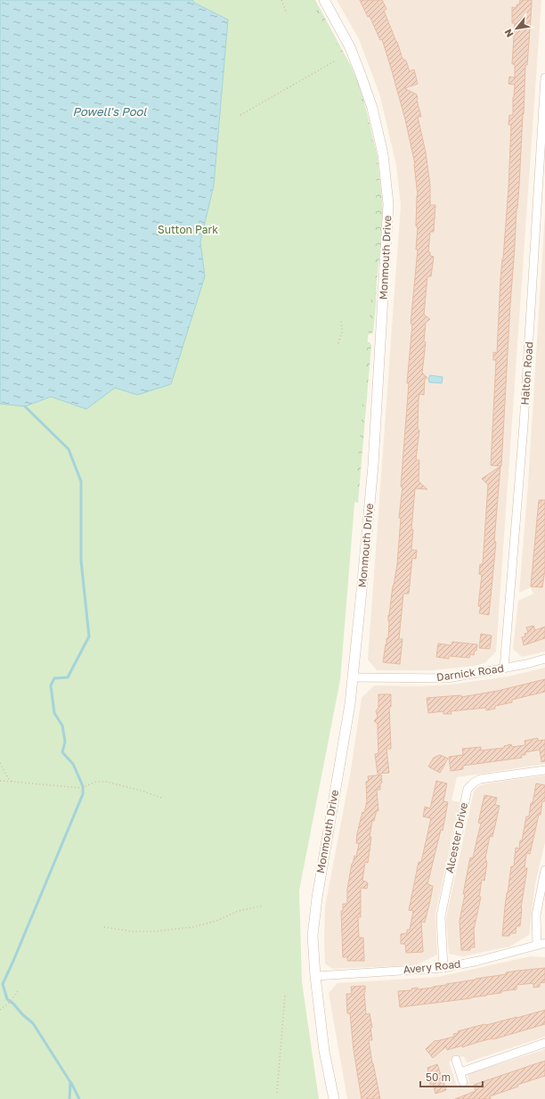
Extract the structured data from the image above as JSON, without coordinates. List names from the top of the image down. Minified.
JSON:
{"streets":{"street":["Monmouth Drive","Halton Road","Darnick Road","Alcester Drive","Avery Road"]},"crossings":[["Monmouth Drive","Darnick Road"],["Monmouth Drive","Avery Road"],["Halton Road","Darnick Road"],["Alcester Drive","Avery Road"]],"water":["Powell's Pool"],"parks":["Sutton Park"],"scale_bar":"50 m","north":"bottom left"}
